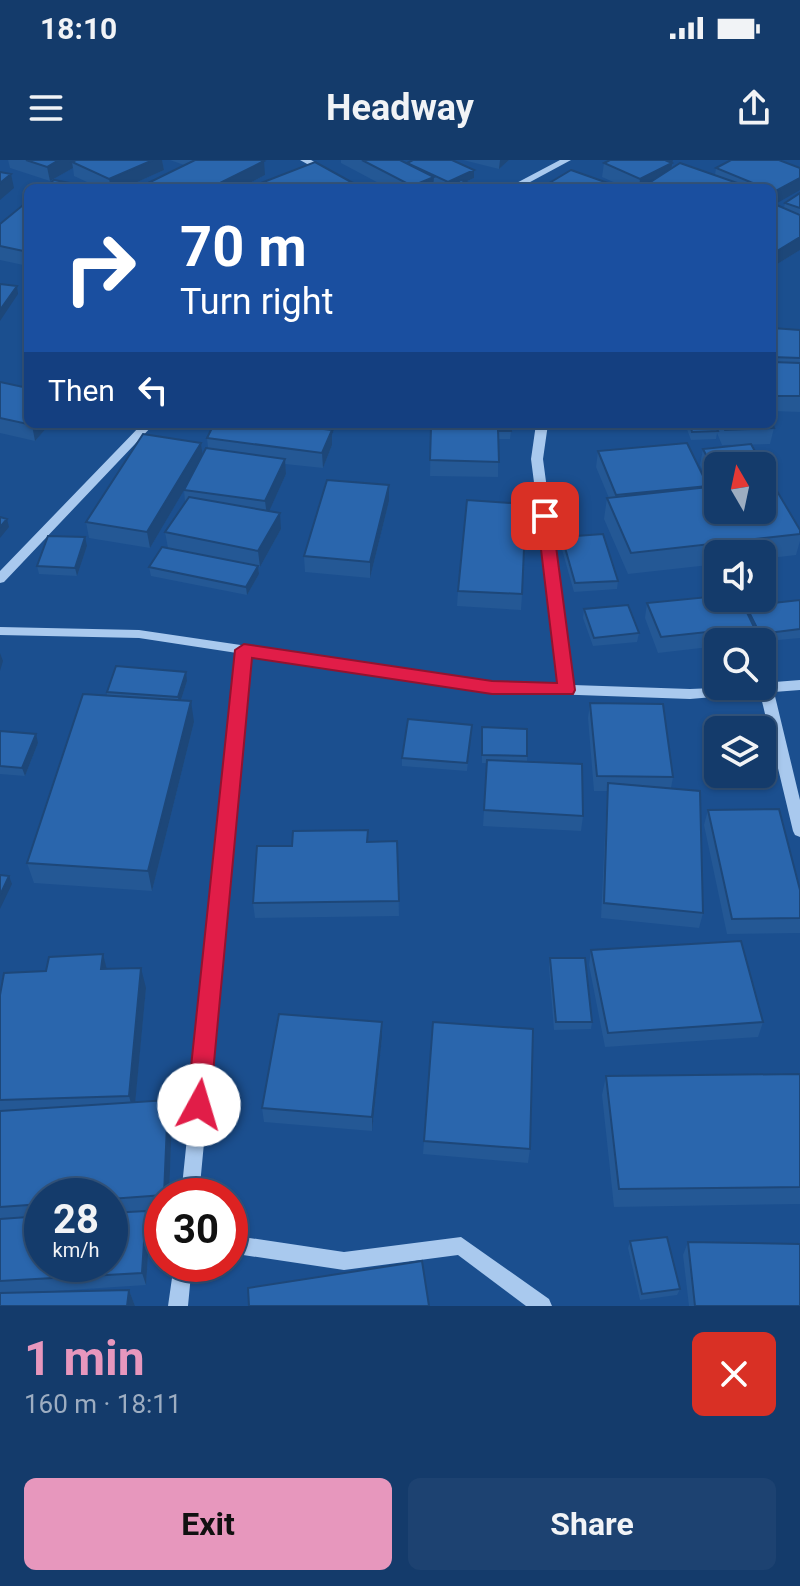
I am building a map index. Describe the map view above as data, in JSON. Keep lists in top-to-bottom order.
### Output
{
  "north": "top",
  "page": {
    "status": "18:10",
    "header": "Headway",
    "turn": ["70 m", "Turn right"],
    "then": "Then",
    "speed": "28 km/h",
    "limit": "30",
    "heading": ["1 min", "160 m · 18:11"],
    "buttons": ["Exit", "Share"]
  }
}
